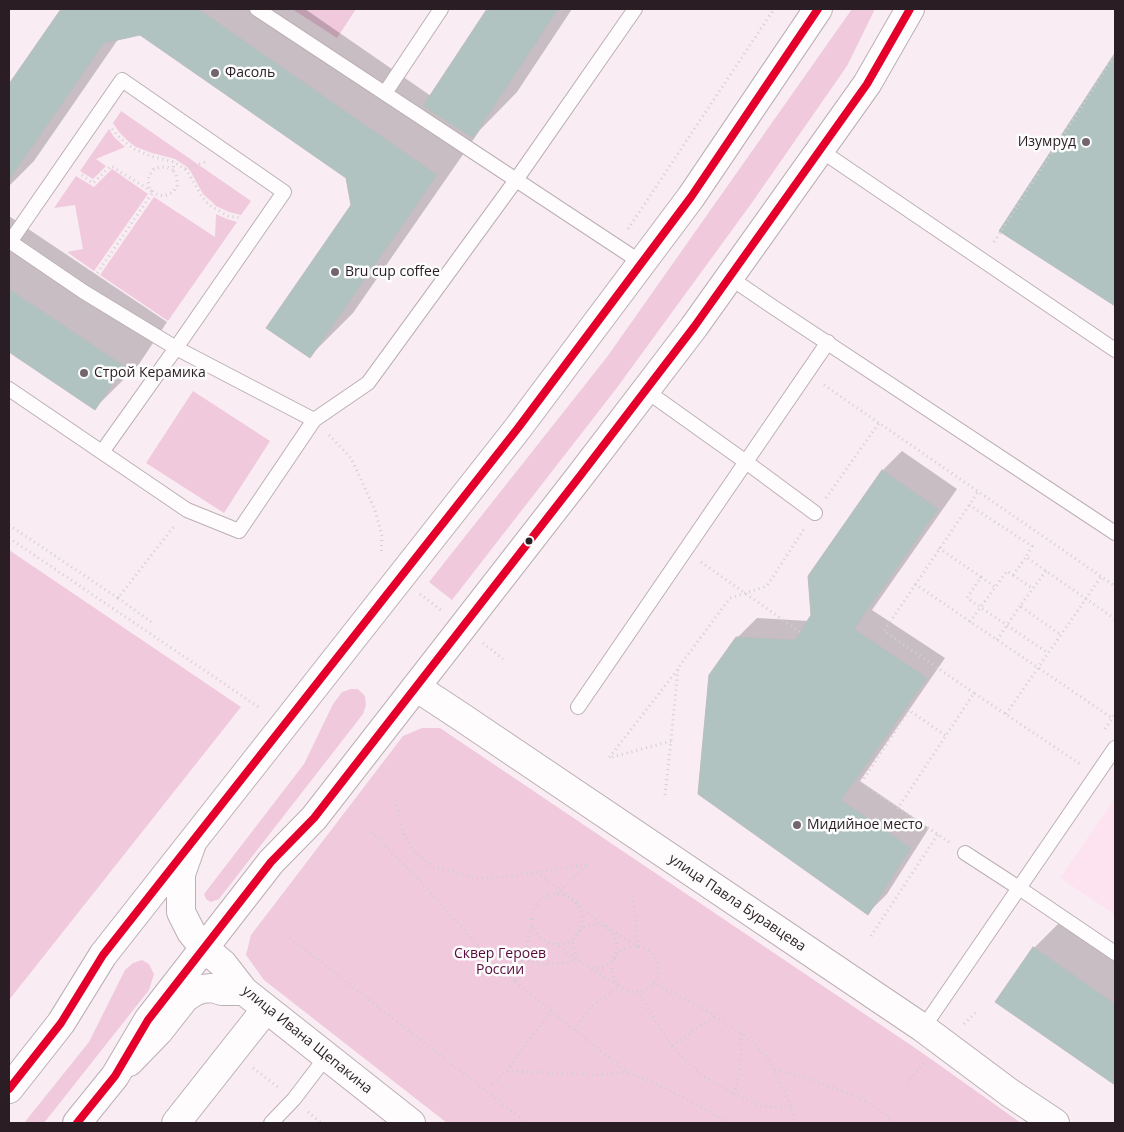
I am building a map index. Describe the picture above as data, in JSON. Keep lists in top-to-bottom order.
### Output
{
  "streets": {
    "main road": ["улица Павла Буравцева", "улица Ивана Щепакина"]
  },
  "parks": ["Сквер Героев России"],
  "places": [
    "Фасоль",
    "Изумруд",
    "Bru cup coffee",
    "Строй Керамика",
    "Мидийное место"
  ]
}
